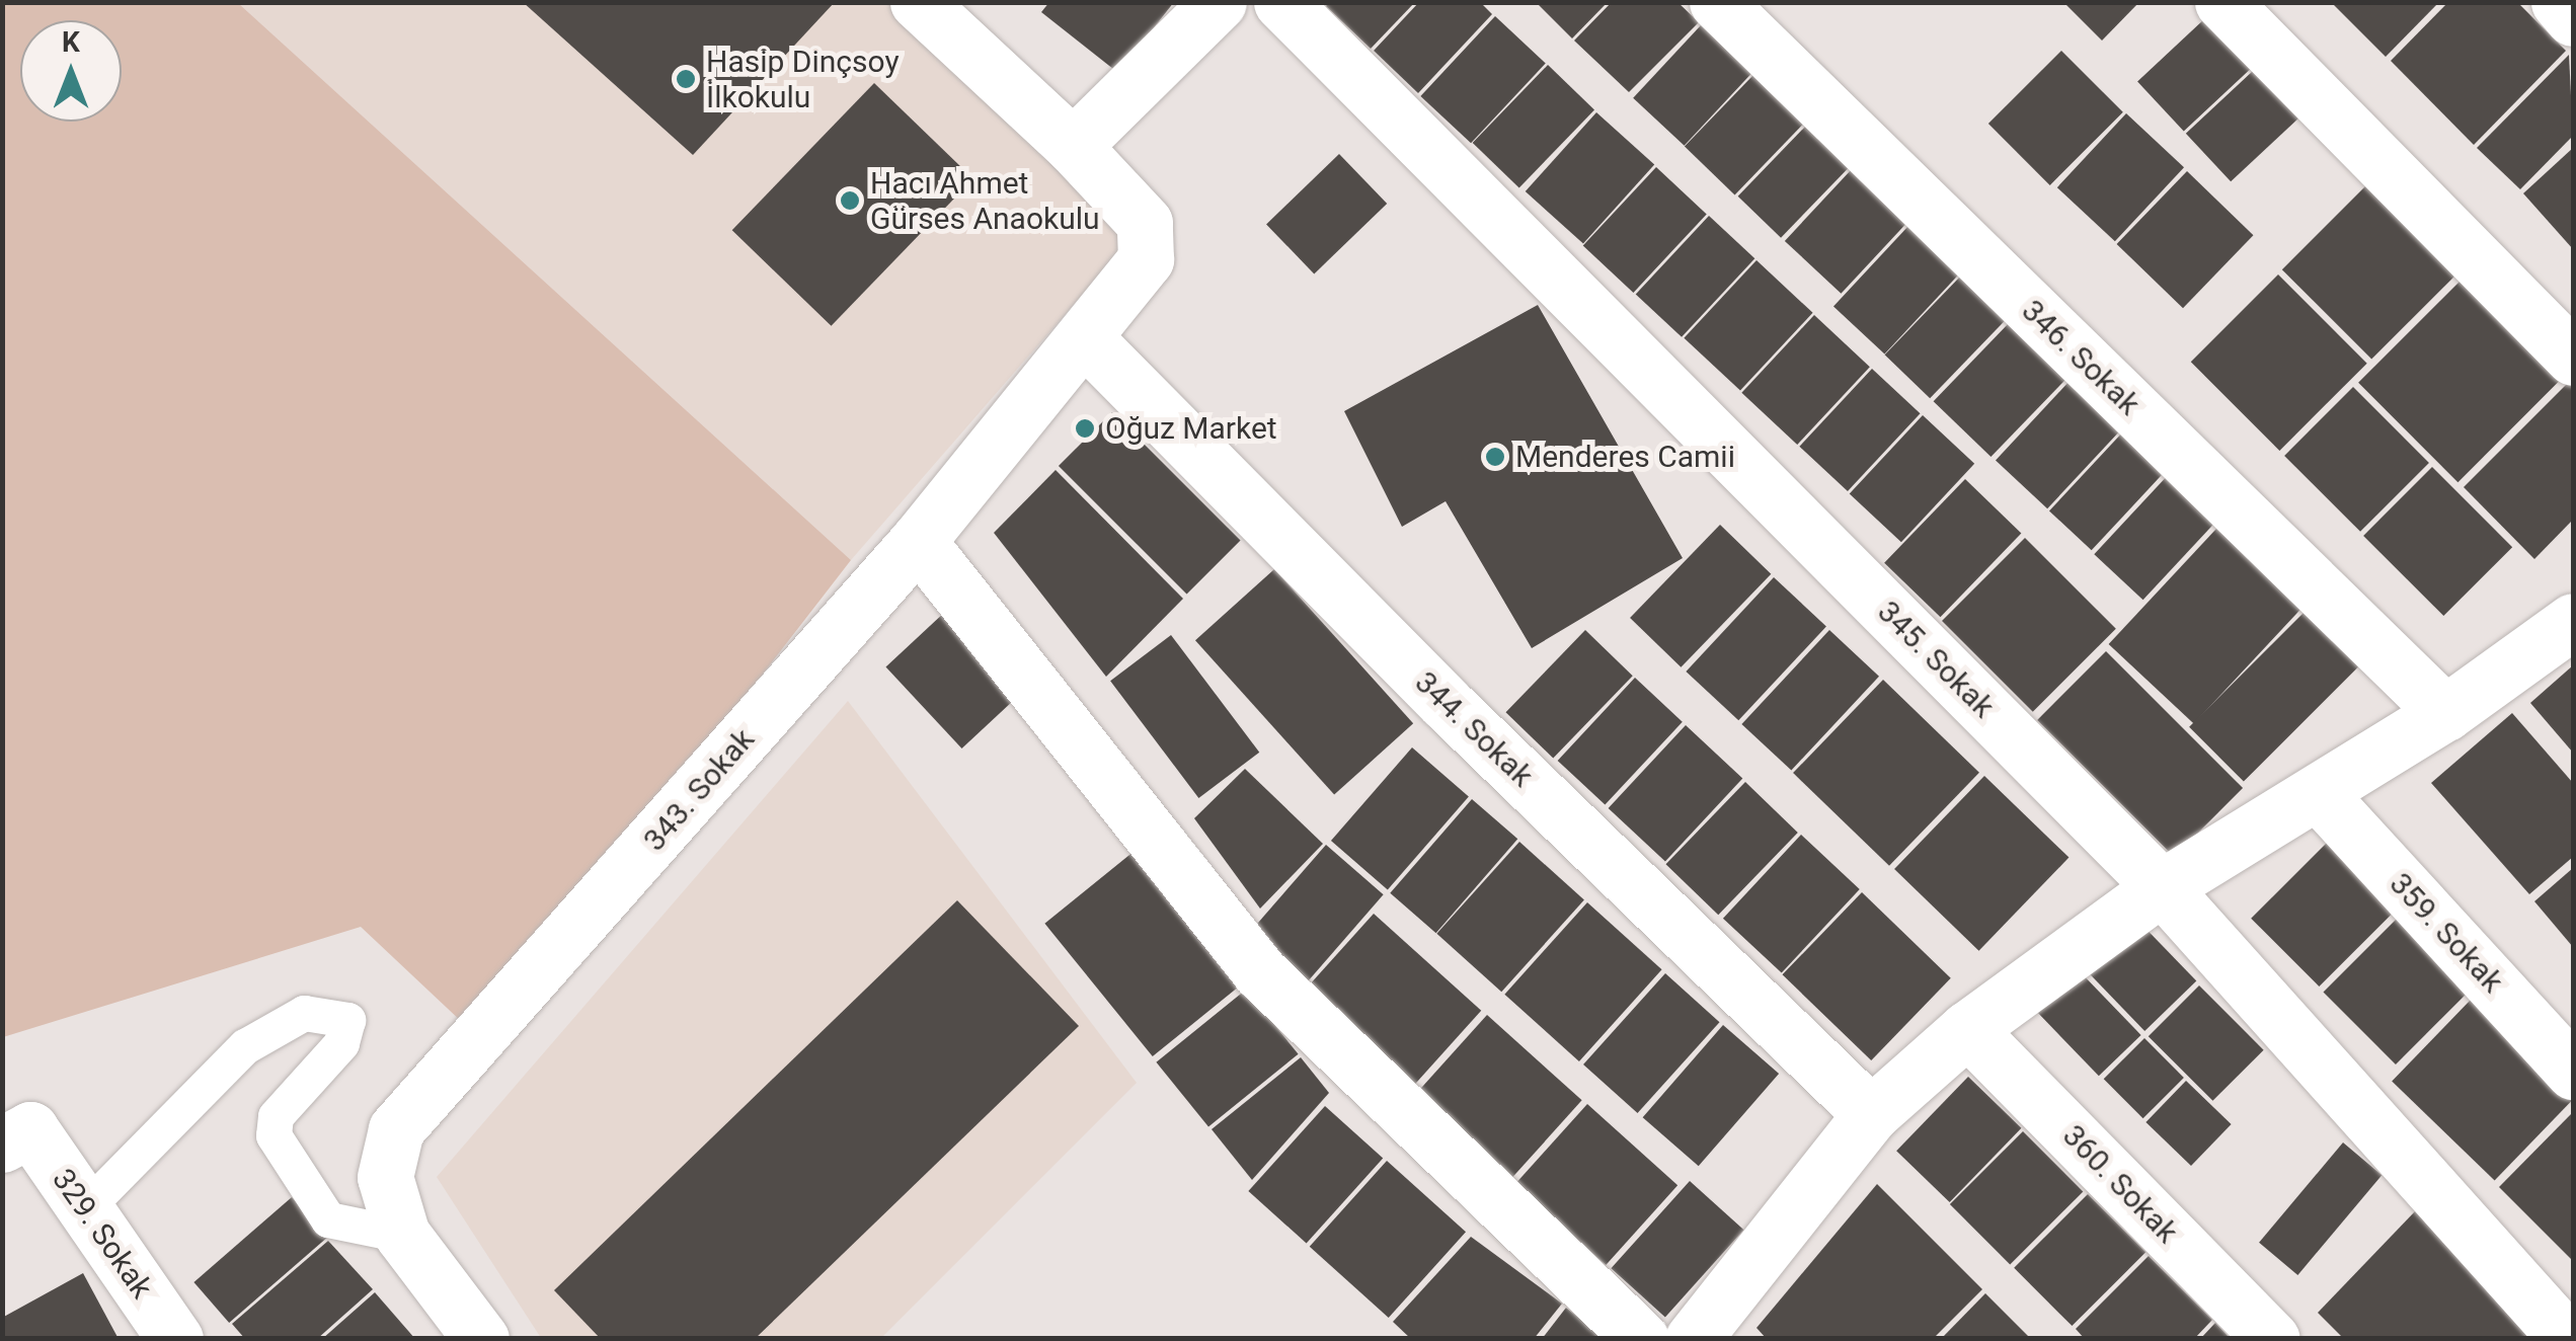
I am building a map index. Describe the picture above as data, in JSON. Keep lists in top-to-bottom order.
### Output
{
  "streets": {
    "street": [
      "346. Sokak",
      "345. Sokak",
      "344. Sokak",
      "343. Sokak",
      "359. Sokak",
      "360. Sokak",
      "329. Sokak"
    ]
  },
  "crossings": [
    ["344. Sokak", "343. Sokak"]
  ],
  "places": [
    "Hasip Dinçsoy İlkokulu",
    "Hacı Ahmet Gürses Anaokulu",
    "Oğuz Market",
    "Menderes Camii"
  ],
  "north": "top"
}
